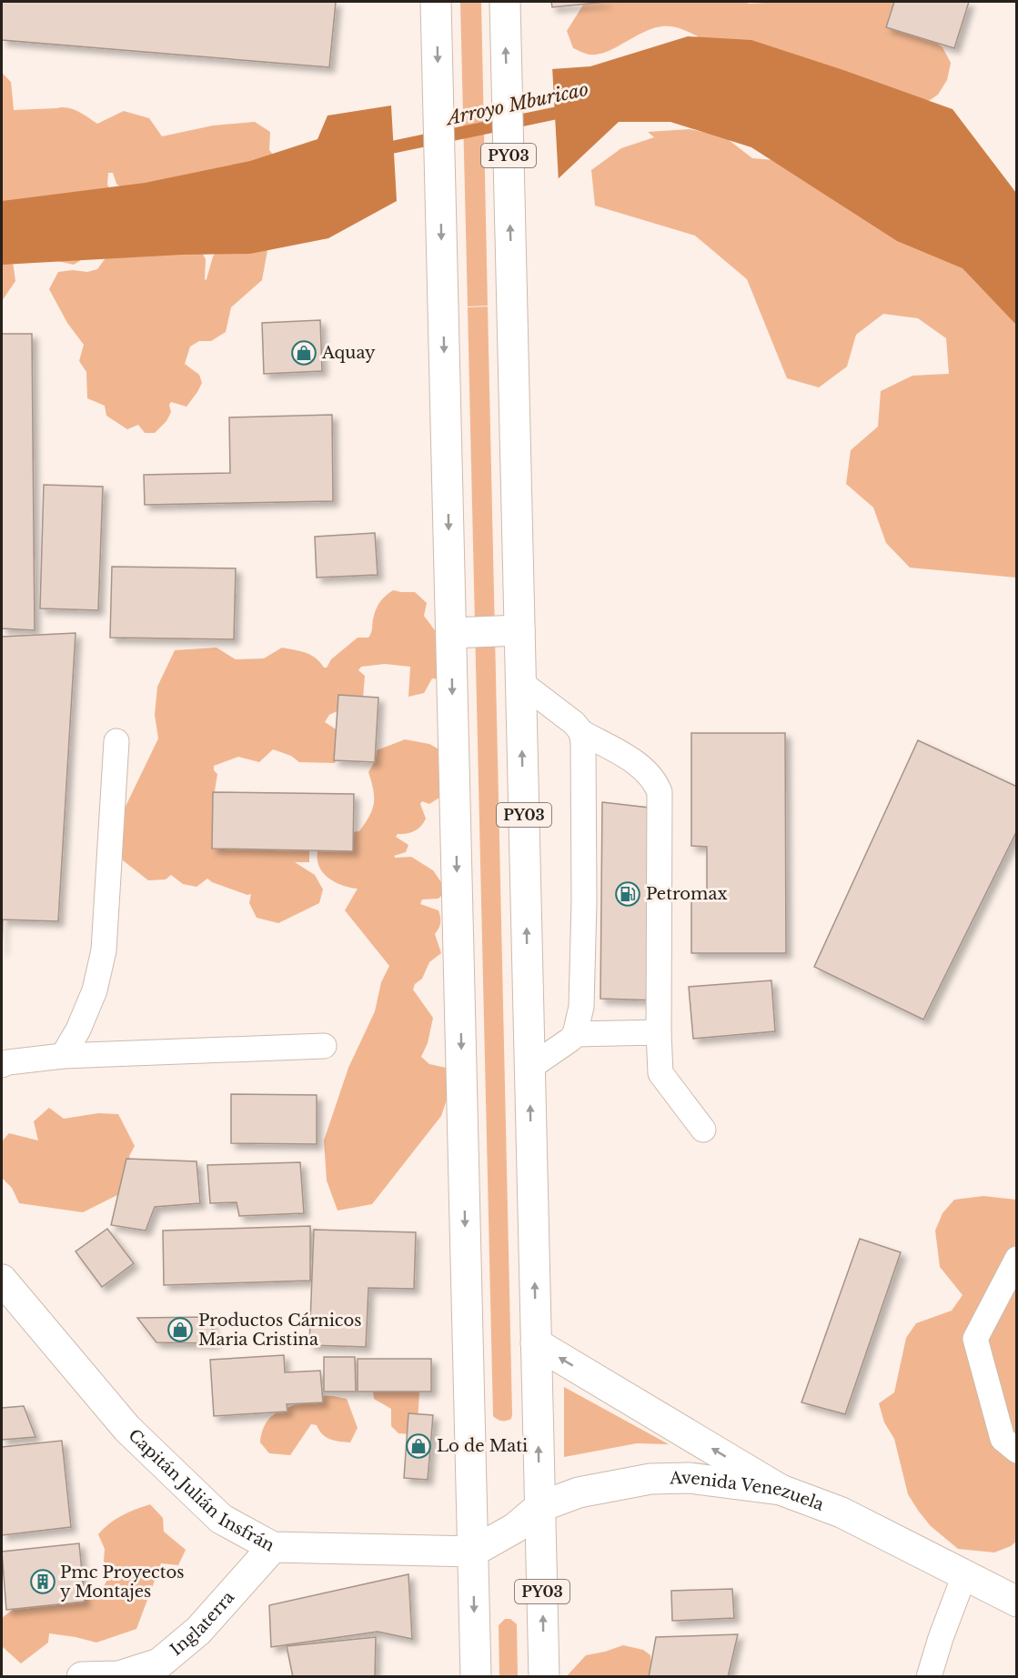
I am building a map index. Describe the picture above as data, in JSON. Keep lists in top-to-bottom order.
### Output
{
  "streets": {
    "main road": [
      "PY03",
      "Capitán Julián Insfrán",
      "Avenida Venezuela",
      "Inglaterra"
    ]
  },
  "crossings": [
    ["PY03", "Avenida Venezuela"],
    ["Capitán Julián Insfrán", "Avenida Venezuela"],
    ["Capitán Julián Insfrán", "Inglaterra"]
  ],
  "water": ["Arroyo Mburicao"],
  "places": {
    "shop": ["Aquay", "Productos Cárnicos Maria Cristina", "Lo de Mati"],
    "fuel station": ["Petromax"],
    "building": ["Pmc Proyectos y Montajes"]
  }
}
